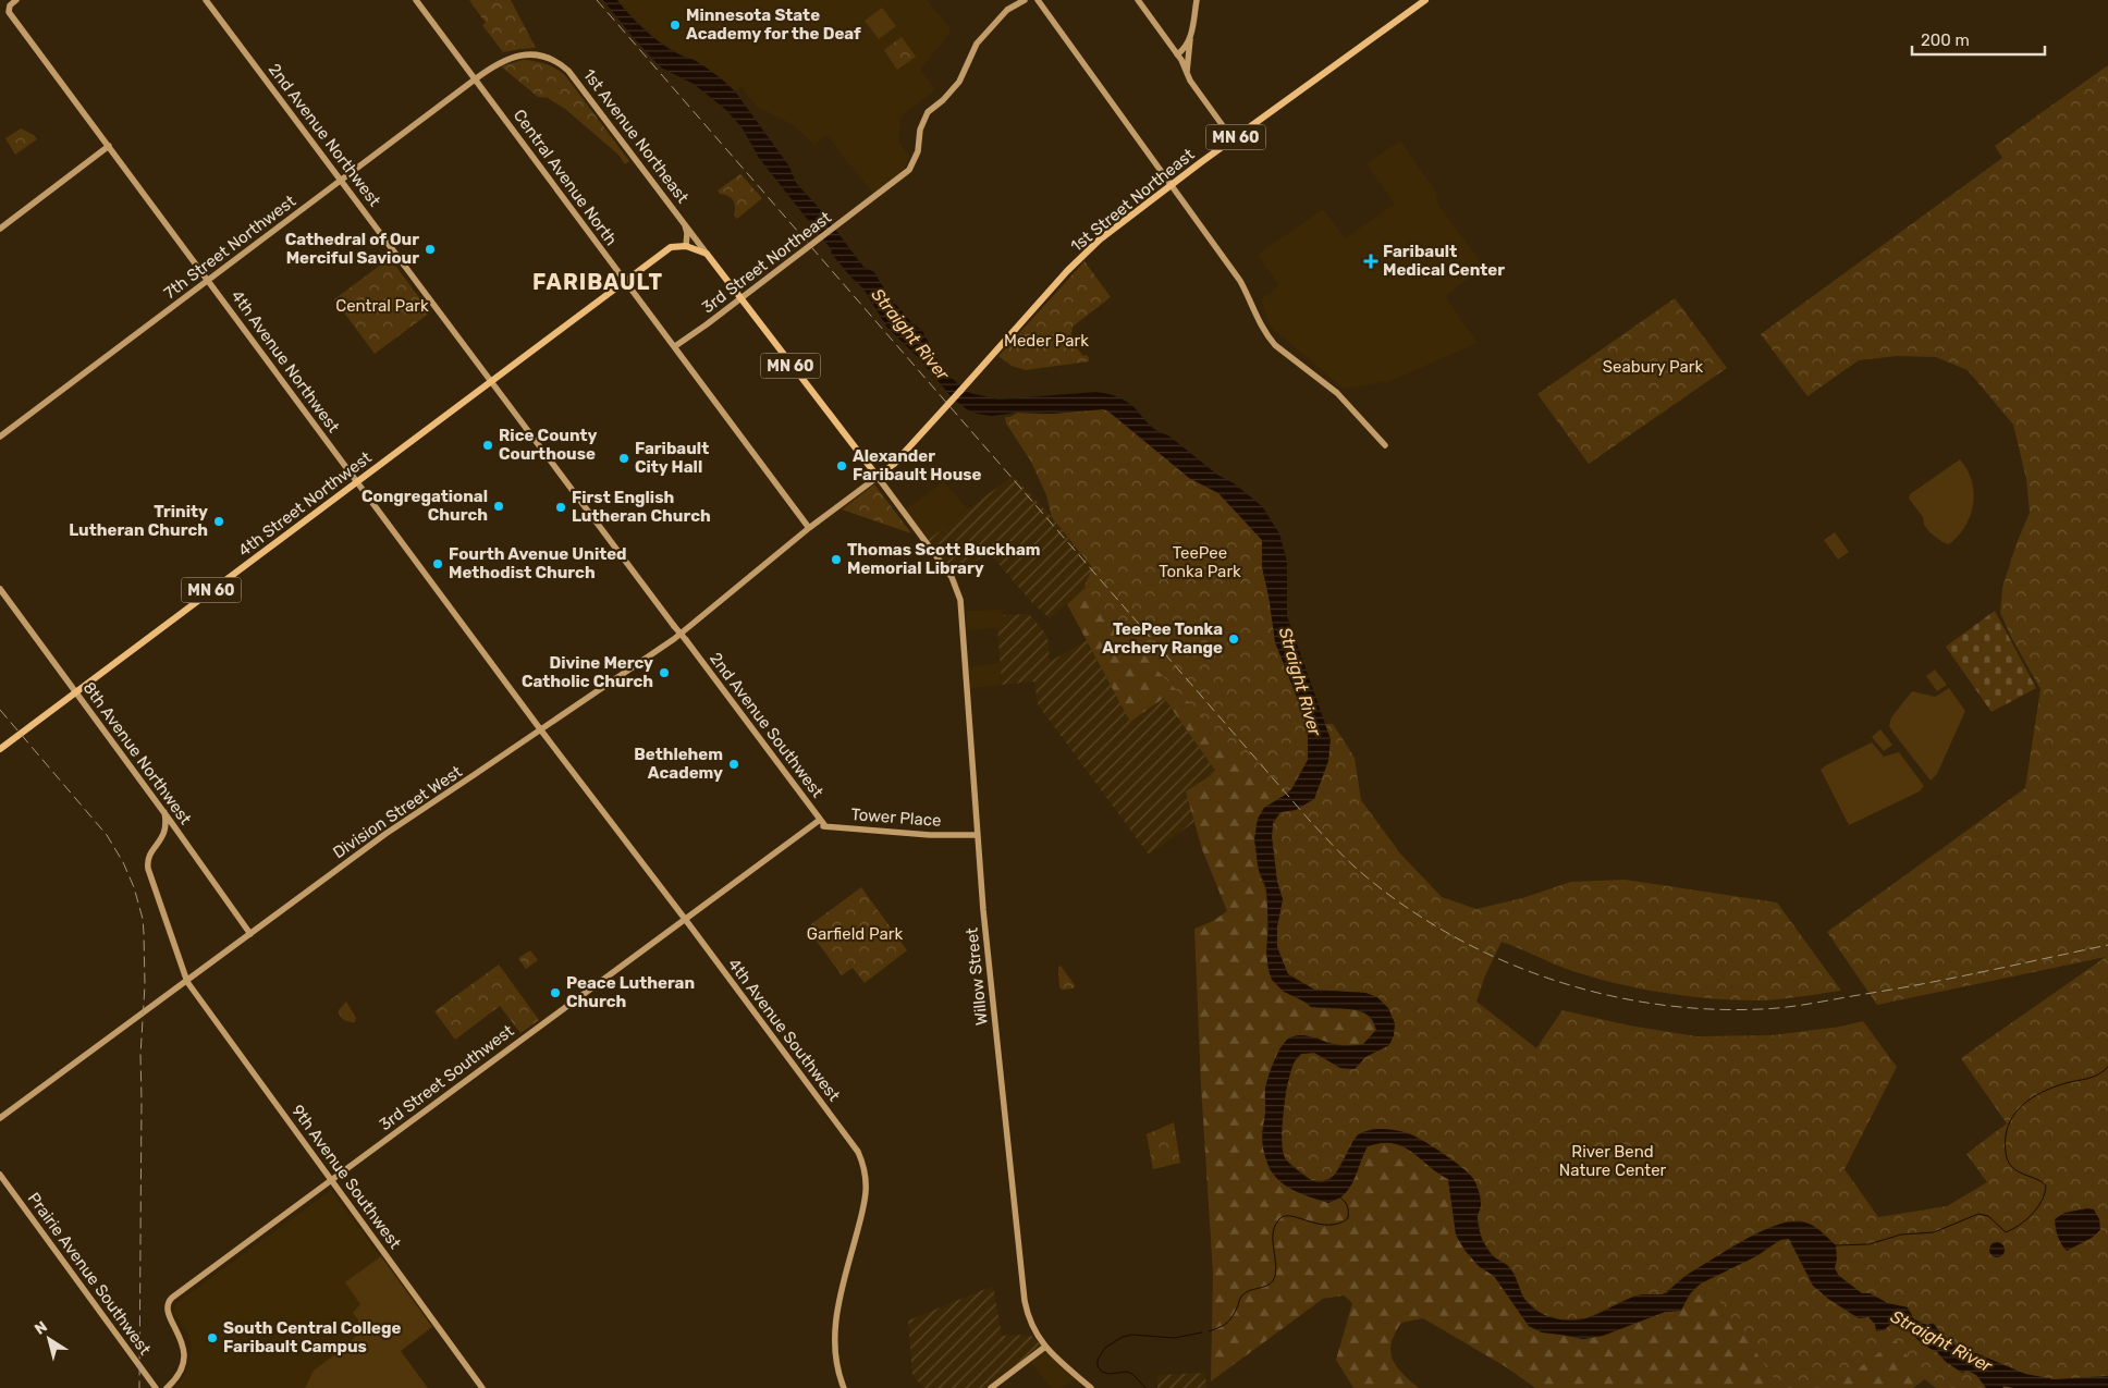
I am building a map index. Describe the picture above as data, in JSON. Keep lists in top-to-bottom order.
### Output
{
  "streets": {
    "main road": [
      "1st Avenue Northeast",
      "MN 60",
      "1st Street Northeast",
      "4th Street Northwest"
    ],
    "street": [
      "2nd Avenue Northwest",
      "Central Avenue North",
      "7th Street Northwest",
      "3rd Street Northeast",
      "4th Avenue Northwest",
      "2nd Avenue Southwest",
      "8th Avenue Northwest",
      "Division Street West",
      "Tower Place",
      "Willow Street",
      "4th Avenue Southwest",
      "3rd Street Southwest",
      "9th Avenue Southwest",
      "Prairie Avenue Southwest"
    ]
  },
  "crossings": [
    ["2nd Avenue Northwest", "7th Street Northwest"],
    ["2nd Avenue Northwest", "4th Street Northwest"],
    ["2nd Avenue Northwest", "2nd Avenue Southwest"],
    ["1st Avenue Northeast", "MN 60"],
    ["1st Avenue Northeast", "Central Avenue North"],
    ["1st Avenue Northeast", "1st Street Northeast"],
    ["1st Avenue Northeast", "7th Street Northwest"],
    ["1st Avenue Northeast", "3rd Street Northeast"],
    ["1st Avenue Northeast", "Division Street West"],
    ["1st Avenue Northeast", "Willow Street"],
    ["MN 60", "Central Avenue North"],
    ["MN 60", "4th Street Northwest"],
    ["Central Avenue North", "7th Street Northwest"],
    ["Central Avenue North", "3rd Street Northeast"],
    ["Central Avenue North", "4th Street Northwest"],
    ["Central Avenue North", "Division Street West"],
    ["1st Street Northeast", "Division Street West"],
    ["7th Street Northwest", "4th Avenue Northwest"],
    ["4th Avenue Northwest", "4th Street Northwest"],
    ["4th Avenue Northwest", "Division Street West"],
    ["4th Avenue Northwest", "4th Avenue Southwest"],
    ["4th Street Northwest", "8th Avenue Northwest"],
    ["2nd Avenue Southwest", "Tower Place"],
    ["2nd Avenue Southwest", "3rd Street Southwest"],
    ["8th Avenue Northwest", "Division Street West"],
    ["Division Street West", "4th Avenue Southwest"],
    ["Division Street West", "9th Avenue Southwest"],
    ["Tower Place", "Willow Street"],
    ["Tower Place", "3rd Street Southwest"],
    ["4th Avenue Southwest", "3rd Street Southwest"],
    ["3rd Street Southwest", "9th Avenue Southwest"]
  ],
  "districts": ["FARIBAULT"],
  "water": ["Straight River"],
  "parks": [
    "Central Park",
    "Meder Park",
    "Seabury Park",
    "TeePee Tonka Park",
    "Garfield Park",
    "River Bend Nature Center"
  ],
  "places": {
    "other": [
      "Minnesota State Academy for the Deaf",
      "Cathedral of Our Merciful Saviour",
      "Rice County Courthouse",
      "Faribault City Hall",
      "Alexander Faribault House",
      "Congregational Church",
      "First English Lutheran Church",
      "Trinity Lutheran Church",
      "Thomas Scott Buckham Memorial Library",
      "Fourth Avenue United Methodist Church",
      "TeePee Tonka Archery Range",
      "Divine Mercy Catholic Church",
      "Bethlehem Academy",
      "Peace Lutheran Church",
      "South Central College Faribault Campus"
    ],
    "health": ["Faribault Medical Center"]
  },
  "scale_bar": "200 m",
  "north": "top left"
}
